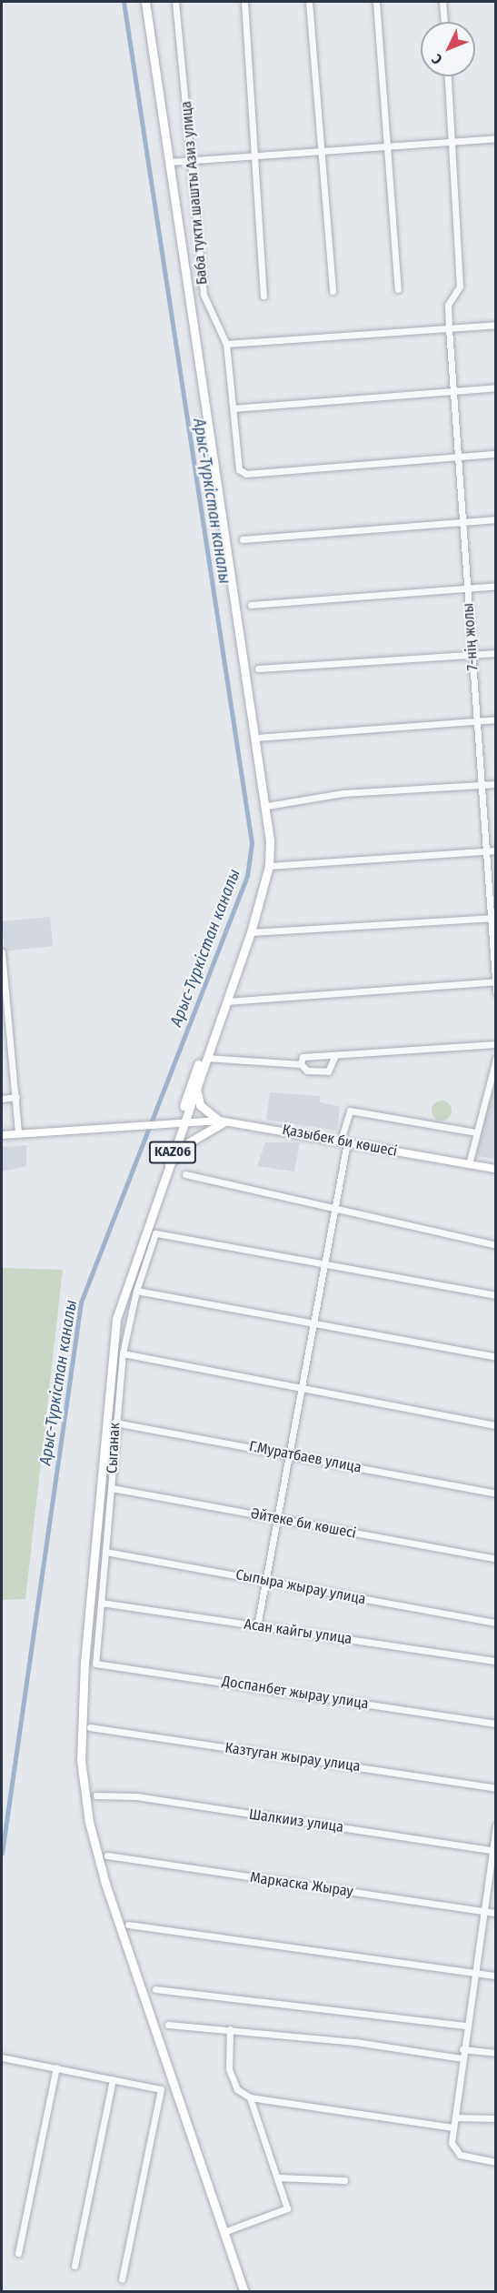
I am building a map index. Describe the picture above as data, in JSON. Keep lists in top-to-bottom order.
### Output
{
  "streets": {
    "highway": ["KАZ06"],
    "main road": ["Қазыбек би көшесі"],
    "street": [
      "Баба тукти шашты Азиз улица",
      "7-нің жолы",
      "Сыганак",
      "Г.Муратбаев улица",
      "Әйтеке би көшесі",
      "Сыпыра жырау улица",
      "Асан кайгы улица",
      "Доспанбет жырау улица",
      "Казтуган жырау улица",
      "Шалкииз улица",
      "Маркаска Жырау"
    ]
  },
  "crossings": [
    ["Баба тукти шашты Азиз улица", "7-нің жолы"],
    ["Қазыбек би көшесі", "KАZ06"],
    ["Сыганак", "Г.Муратбаев улица"],
    ["Сыганак", "Әйтеке би көшесі"],
    ["Сыганак", "Сыпыра жырау улица"],
    ["Сыганак", "Асан кайгы улица"],
    ["Сыганак", "Доспанбет жырау улица"]
  ],
  "water": ["Арыс-Түркістан каналы"],
  "north": "bottom left"
}
